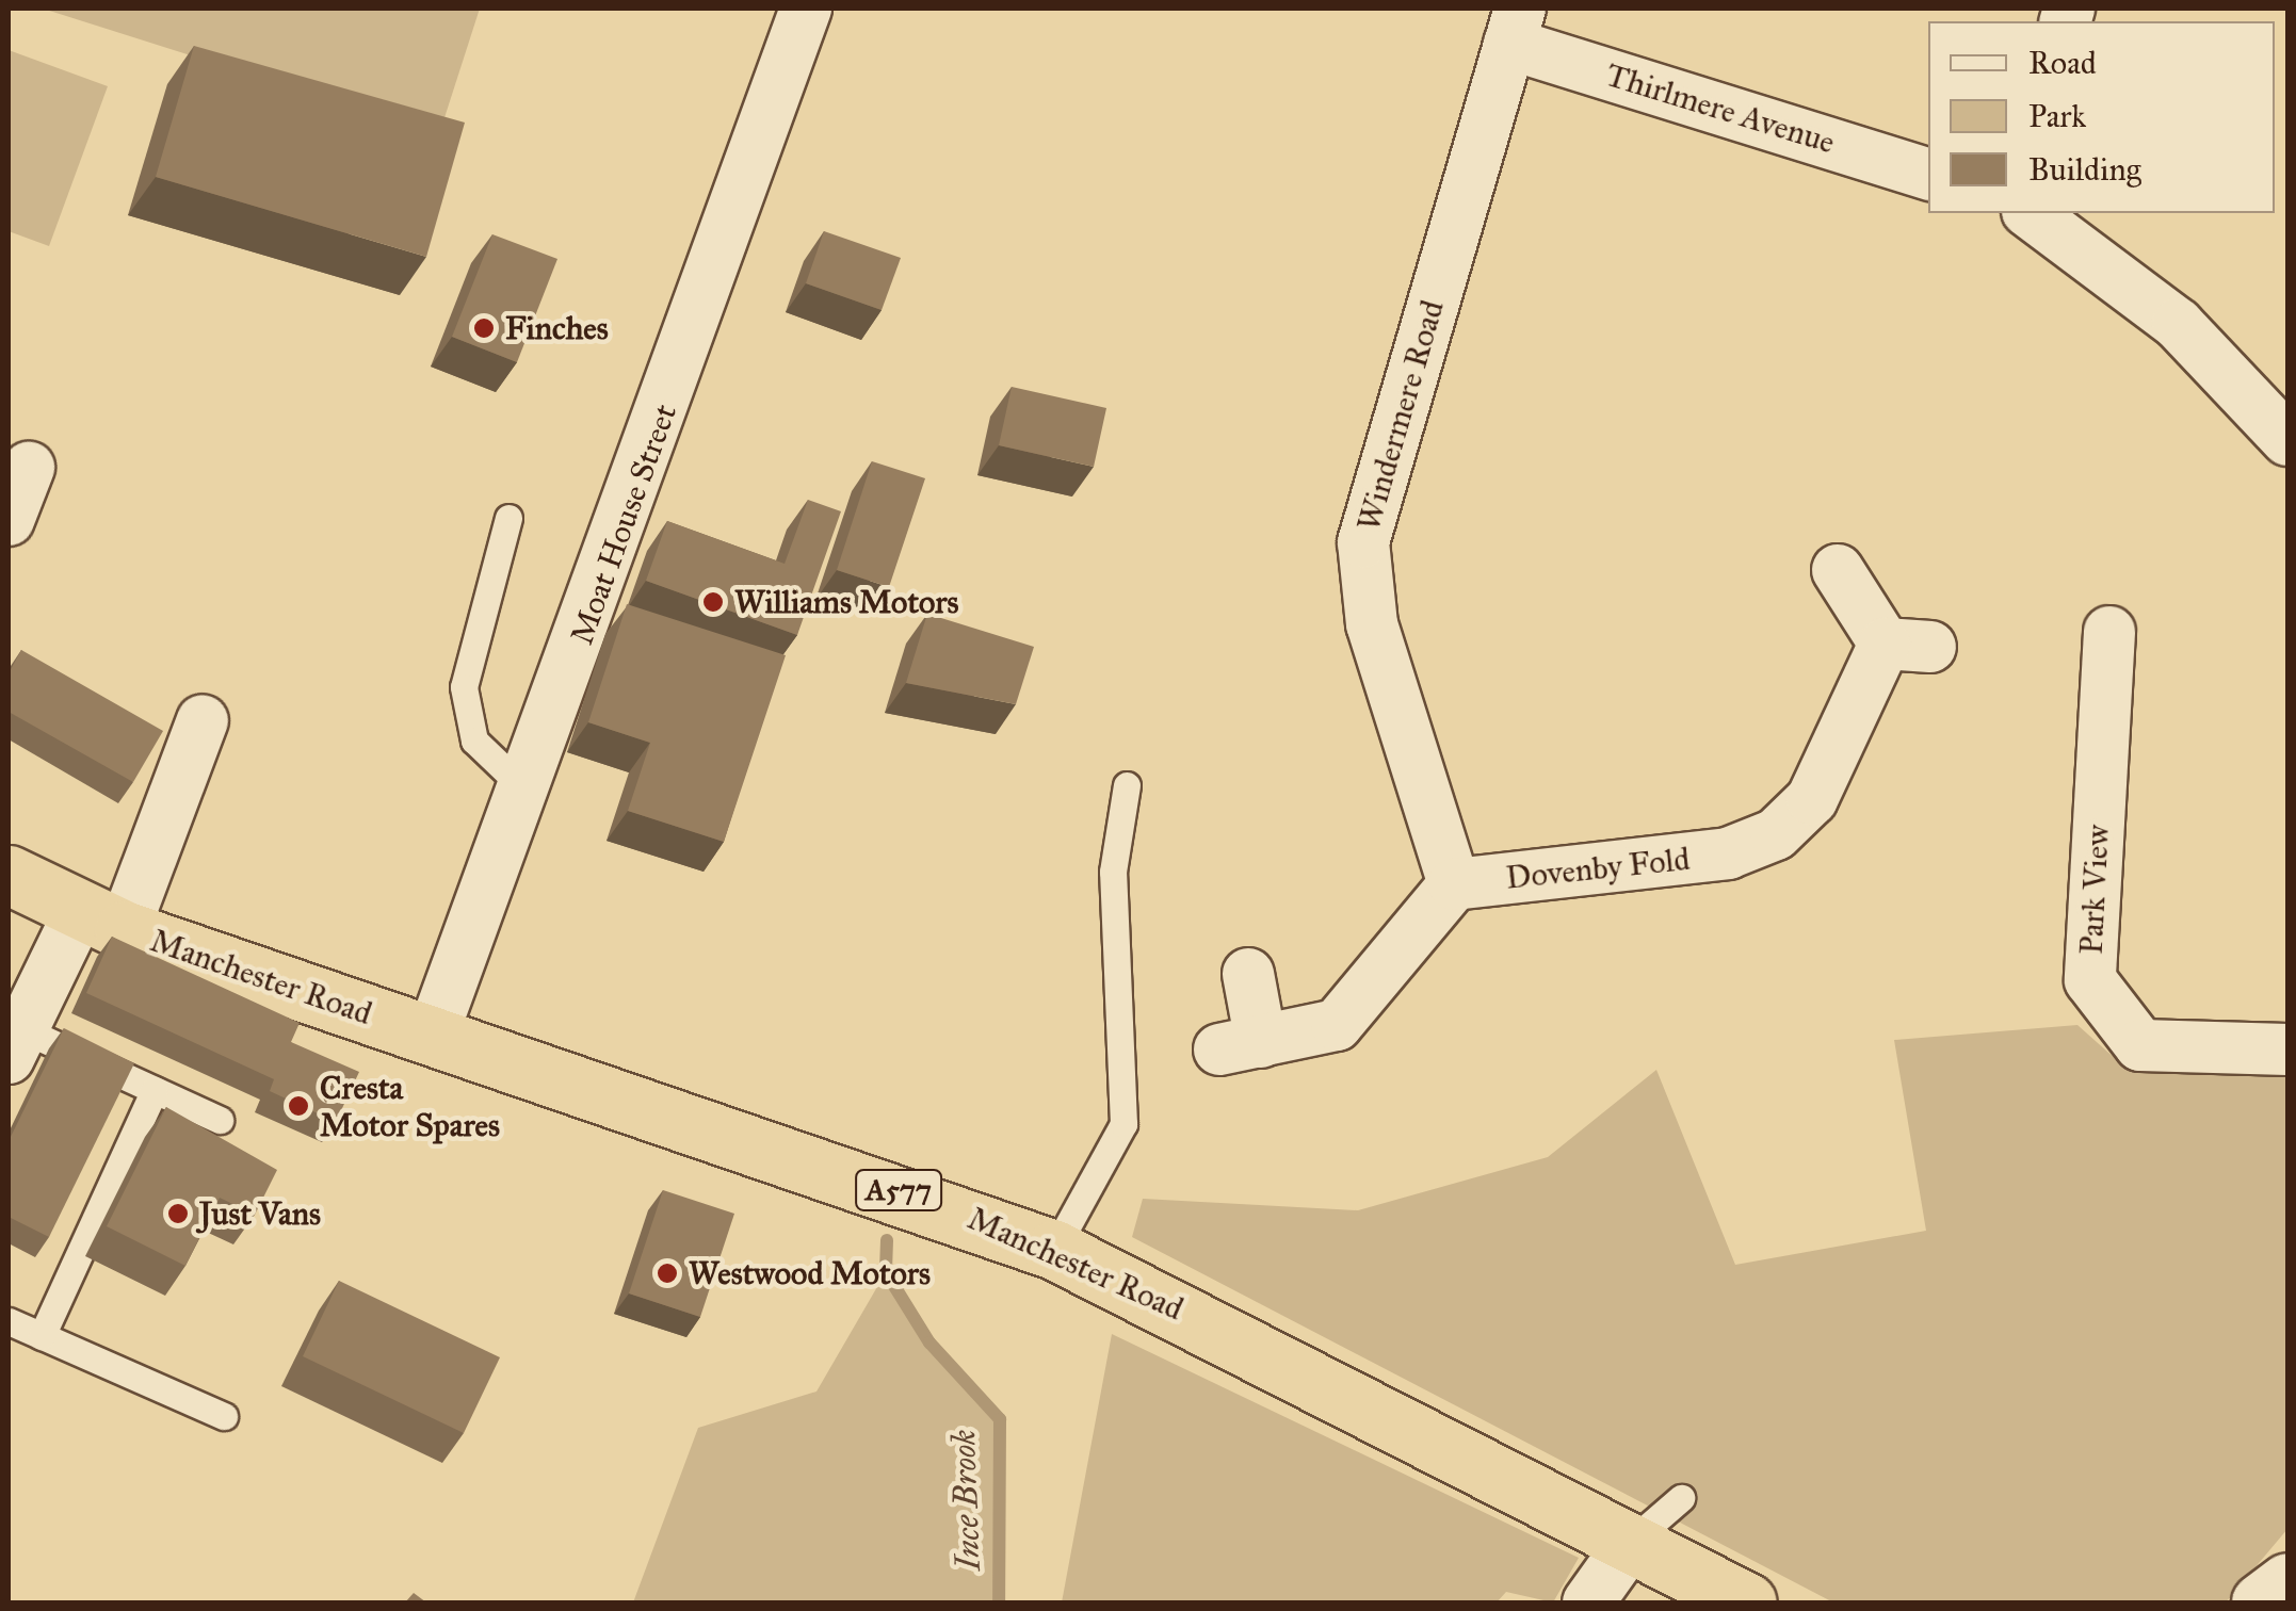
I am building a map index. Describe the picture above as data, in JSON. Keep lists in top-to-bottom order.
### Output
{
  "streets": {
    "highway": ["Manchester Road", "A577"],
    "street": [
      "Thirlmere Avenue",
      "Windermere Road",
      "Moat House Street",
      "Dovenby Fold",
      "Park View"
    ]
  },
  "crossings": [
    ["Thirlmere Avenue", "Windermere Road"],
    ["Windermere Road", "Dovenby Fold"],
    ["Moat House Street", "Manchester Road"]
  ],
  "water": ["Ince Brook"],
  "places": [
    "Finches",
    "Williams Motors",
    "Cresta Motor Spares",
    "Just Vans",
    "Westwood Motors"
  ],
  "legend": ["Road", "Park", "Building"]
}
